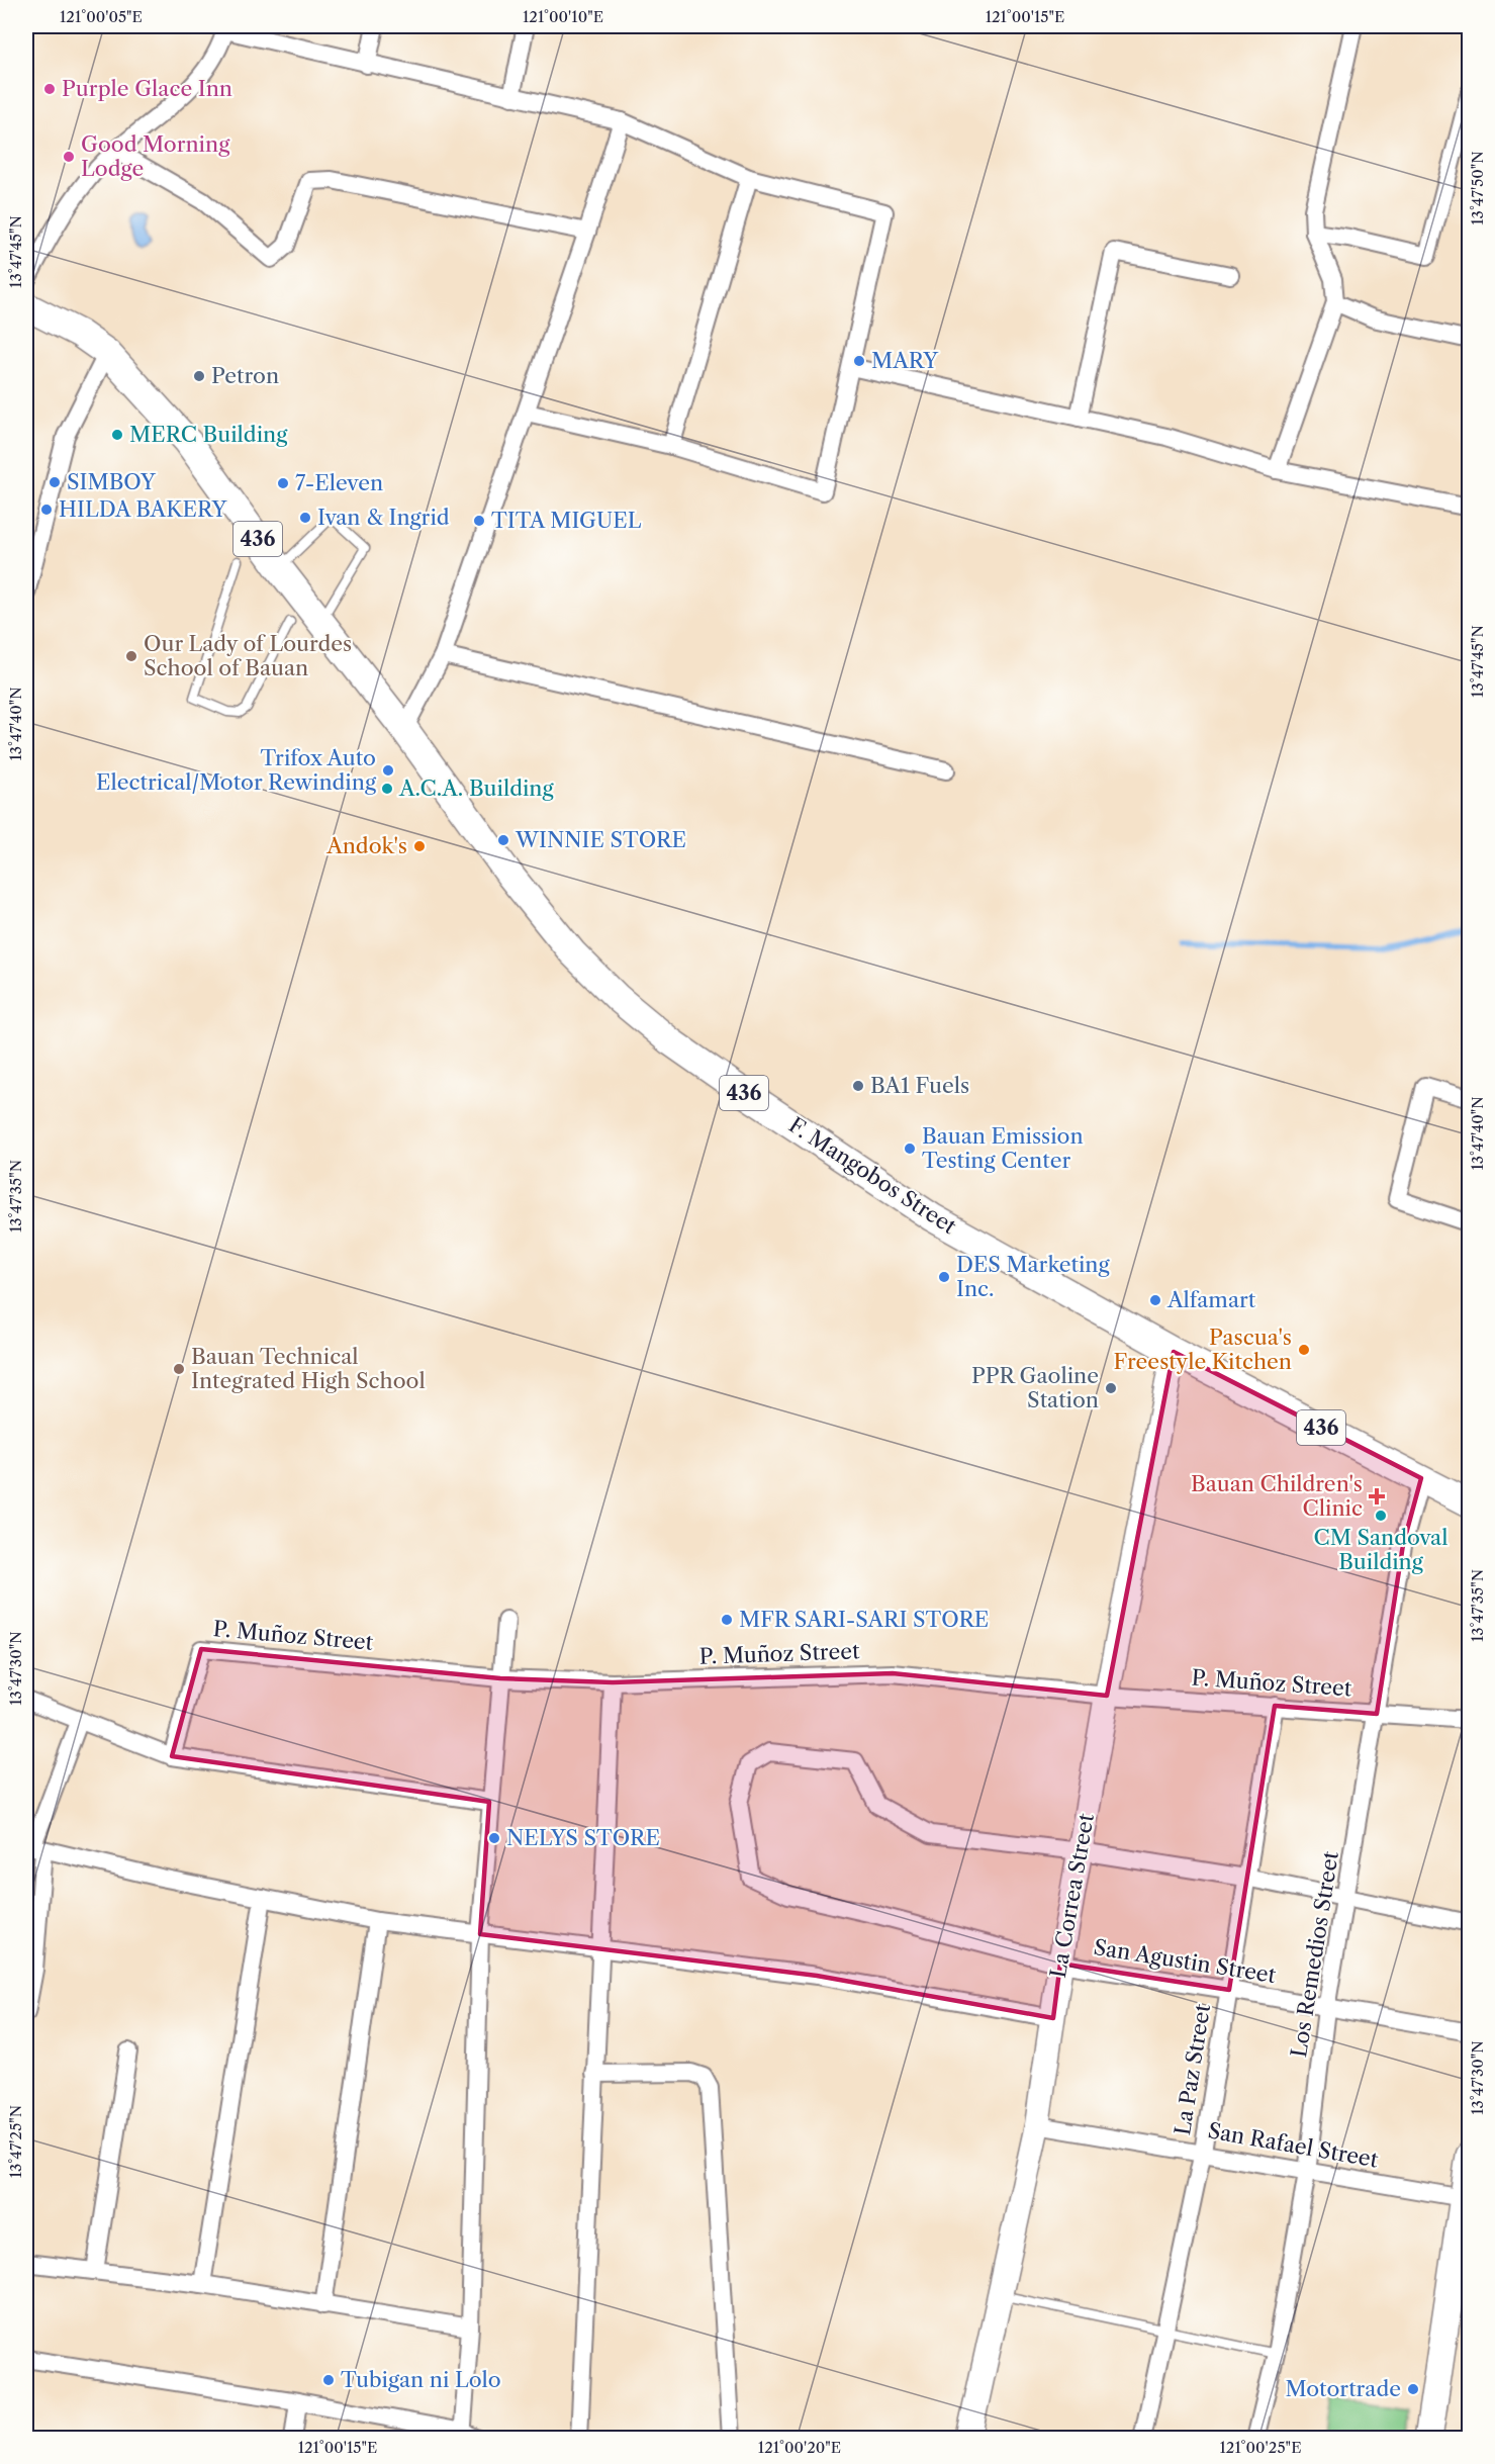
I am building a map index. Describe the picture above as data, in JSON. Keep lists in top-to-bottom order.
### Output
{
  "streets": {
    "main road": ["436", "F. Mangobos Street"],
    "street": [
      "P. Muñoz Street",
      "La Correa Street",
      "Los Remedios Street",
      "San Agustin Street",
      "La Paz Street",
      "San Rafael Street"
    ]
  },
  "crossings": [
    ["F. Mangobos Street", "La Correa Street"],
    ["F. Mangobos Street", "Los Remedios Street"],
    ["P. Muñoz Street", "La Correa Street"],
    ["P. Muñoz Street", "Los Remedios Street"],
    ["P. Muñoz Street", "La Paz Street"],
    ["La Correa Street", "San Agustin Street"],
    ["La Correa Street", "San Rafael Street"],
    ["Los Remedios Street", "San Agustin Street"],
    ["Los Remedios Street", "San Rafael Street"],
    ["San Agustin Street", "La Paz Street"],
    ["La Paz Street", "San Rafael Street"]
  ],
  "places": {
    "other": [
      "Purple Glace Inn",
      "Good Morning Lodge",
      "MARY",
      "Petron",
      "MERC Building",
      "SIMBOY",
      "7-Eleven",
      "HILDA BAKERY",
      "Ivan & Ingrid",
      "TITA MIGUEL",
      "Our Lady of Lourdes School of Bauan",
      "Trifox Auto Electrical/Motor Rewinding",
      "A.C.A. Building",
      "WINNIE STORE",
      "Andok's",
      "BA1 Fuels",
      "Bauan Emission Testing Center",
      "DES Marketing Inc.",
      "Alfamart",
      "Pascua's Freestyle Kitchen",
      "Bauan Technical Integrated High School",
      "PPR Gaoline Station",
      "CM Sandoval Building",
      "MFR SARI-SARI STORE",
      "NELYS STORE",
      "Tubigan ni Lolo",
      "Motortrade"
    ],
    "health": ["Bauan Children's Clinic"]
  },
  "coordinates": [
    "121°00'05\"E",
    "121°00'10\"E",
    "121°00'15\"E",
    "13°47'50\"N",
    "13°47'45\"N",
    "13°47'40\"N",
    "13°47'35\"N",
    "13°47'30\"N",
    "13°47'25\"N",
    "121°00'20\"E",
    "121°00'25\"E"
  ]
}
